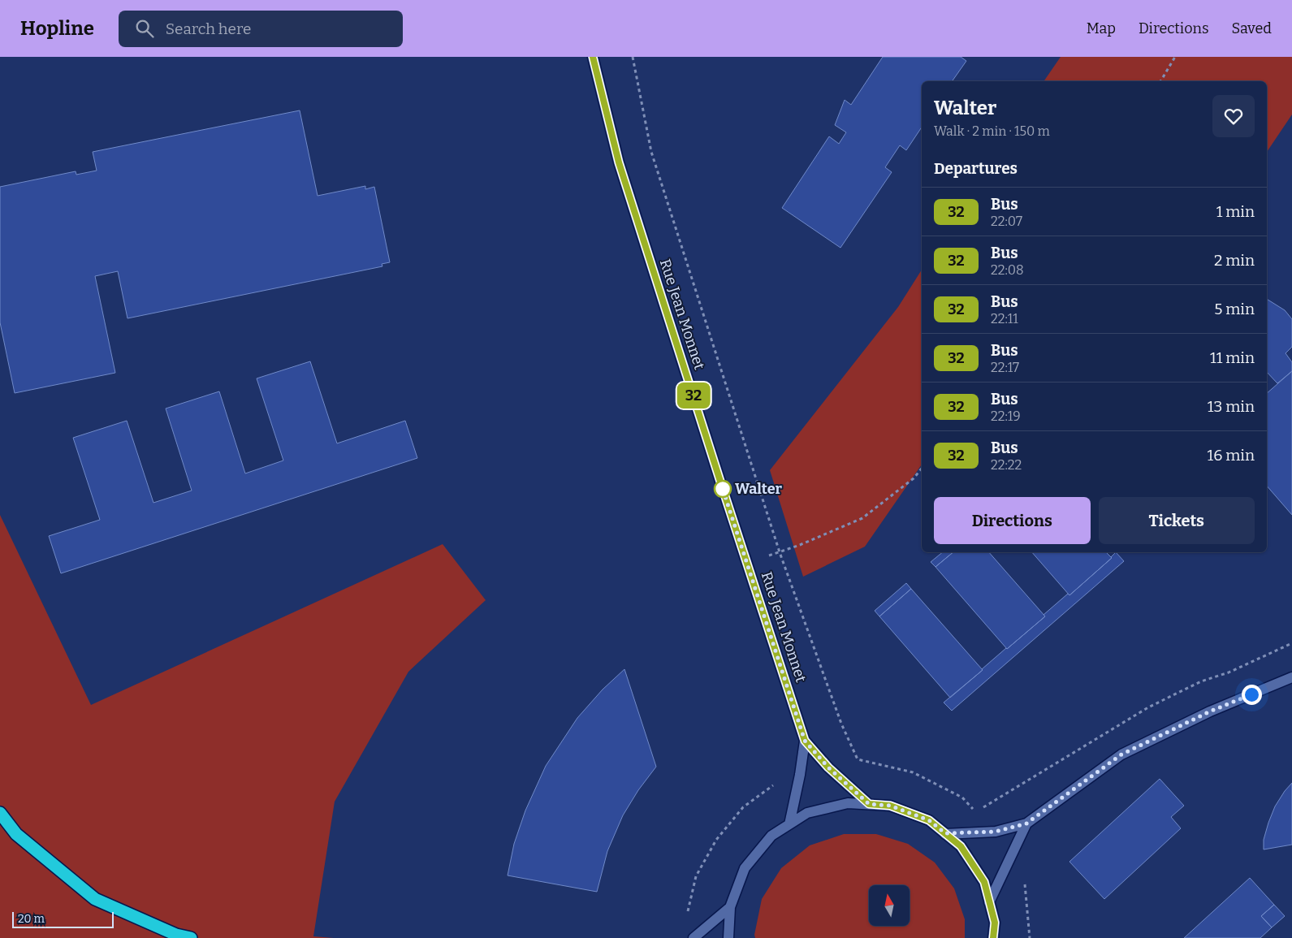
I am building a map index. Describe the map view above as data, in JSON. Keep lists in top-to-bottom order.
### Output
{
  "streets": {
    "street": ["Rue Jean Monnet"]
  },
  "places": ["Walter"],
  "lines": ["bus line 32"],
  "scale_bar": "20 m",
  "north": "top",
  "page": {
    "header": "Hopline",
    "search": "Search here",
    "nav": ["Map", "Directions", "Saved"],
    "on_map": "32",
    "heading": [
      ["Walter", "Walk · 2 min · 150 m"],
      "Departures"
    ],
    "list": [
      {
        "mark": "32",
        "name": "Bus",
        "note": "22:07",
        "value": "1 min"
      },
      {
        "mark": "32",
        "name": "Bus",
        "note": "22:08",
        "value": "2 min"
      },
      {
        "mark": "32",
        "name": "Bus",
        "note": "22:11",
        "value": "5 min"
      },
      {
        "mark": "32",
        "name": "Bus",
        "note": "22:17",
        "value": "11 min"
      },
      {
        "mark": "32",
        "name": "Bus",
        "note": "22:19",
        "value": "13 min"
      },
      {
        "mark": "32",
        "name": "Bus",
        "note": "22:22",
        "value": "16 min"
      }
    ],
    "buttons": ["Directions", "Tickets"],
    "scale": "20 m"
  }
}
